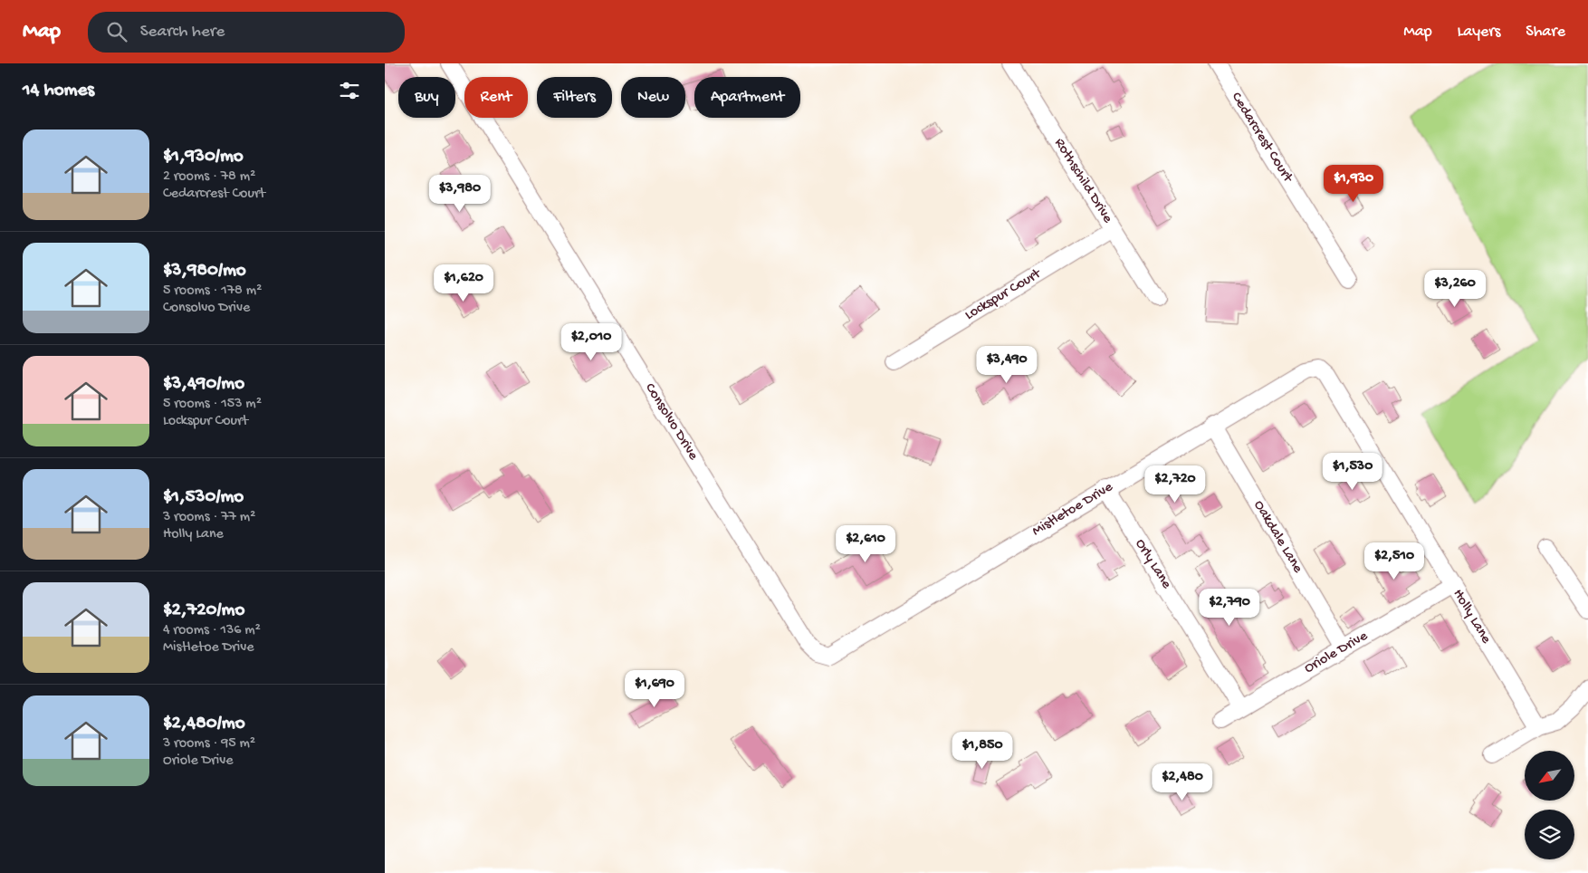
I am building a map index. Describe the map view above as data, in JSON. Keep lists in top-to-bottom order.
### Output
{
  "streets": {
    "street": [
      "Cedarcrest Court",
      "Rothschild Drive",
      "Lockspur Court",
      "Consolvo Drive",
      "Mistletoe Drive",
      "Oakdale Lane",
      "Orly Lane",
      "Holly Lane",
      "Oriole Drive"
    ]
  },
  "crossings": [
    ["Rothschild Drive", "Lockspur Court"],
    ["Consolvo Drive", "Mistletoe Drive"],
    ["Mistletoe Drive", "Oakdale Lane"],
    ["Mistletoe Drive", "Orly Lane"],
    ["Mistletoe Drive", "Holly Lane"],
    ["Oakdale Lane", "Oriole Drive"],
    ["Orly Lane", "Oriole Drive"],
    ["Holly Lane", "Oriole Drive"]
  ],
  "north": "bottom left",
  "page": {
    "header": "Map",
    "search": "Search here",
    "nav": ["Map", "Layers", "Share"],
    "heading": "14 homes",
    "chip": [
      "Buy",
      "Rent",
      "Filters",
      "New",
      "Apartment"
    ],
    "list": [
      {
        "name": "$1,930/mo",
        "note": "2 rooms · 78 m² · Cedarcrest Court"
      },
      {
        "name": "$3,980/mo",
        "note": "5 rooms · 178 m² · Consolvo Drive"
      },
      {
        "name": "$3,490/mo",
        "note": "5 rooms · 153 m² · Lockspur Court"
      },
      {
        "name": "$1,530/mo",
        "note": "3 rooms · 77 m² · Holly Lane"
      },
      {
        "name": "$2,720/mo",
        "note": "4 rooms · 136 m² · Mistletoe Drive"
      },
      {
        "name": "$2,480/mo",
        "note": "3 rooms · 95 m² · Oriole Drive"
      }
    ],
    "price": [
      "$1,930",
      "$3,980",
      "$1,620",
      "$3,260",
      "$2,010",
      "$3,490",
      "$1,530",
      "$2,720",
      "$2,610",
      "$2,510",
      "$2,790",
      "$1,690",
      "$1,850",
      "$2,480"
    ]
  }
}
